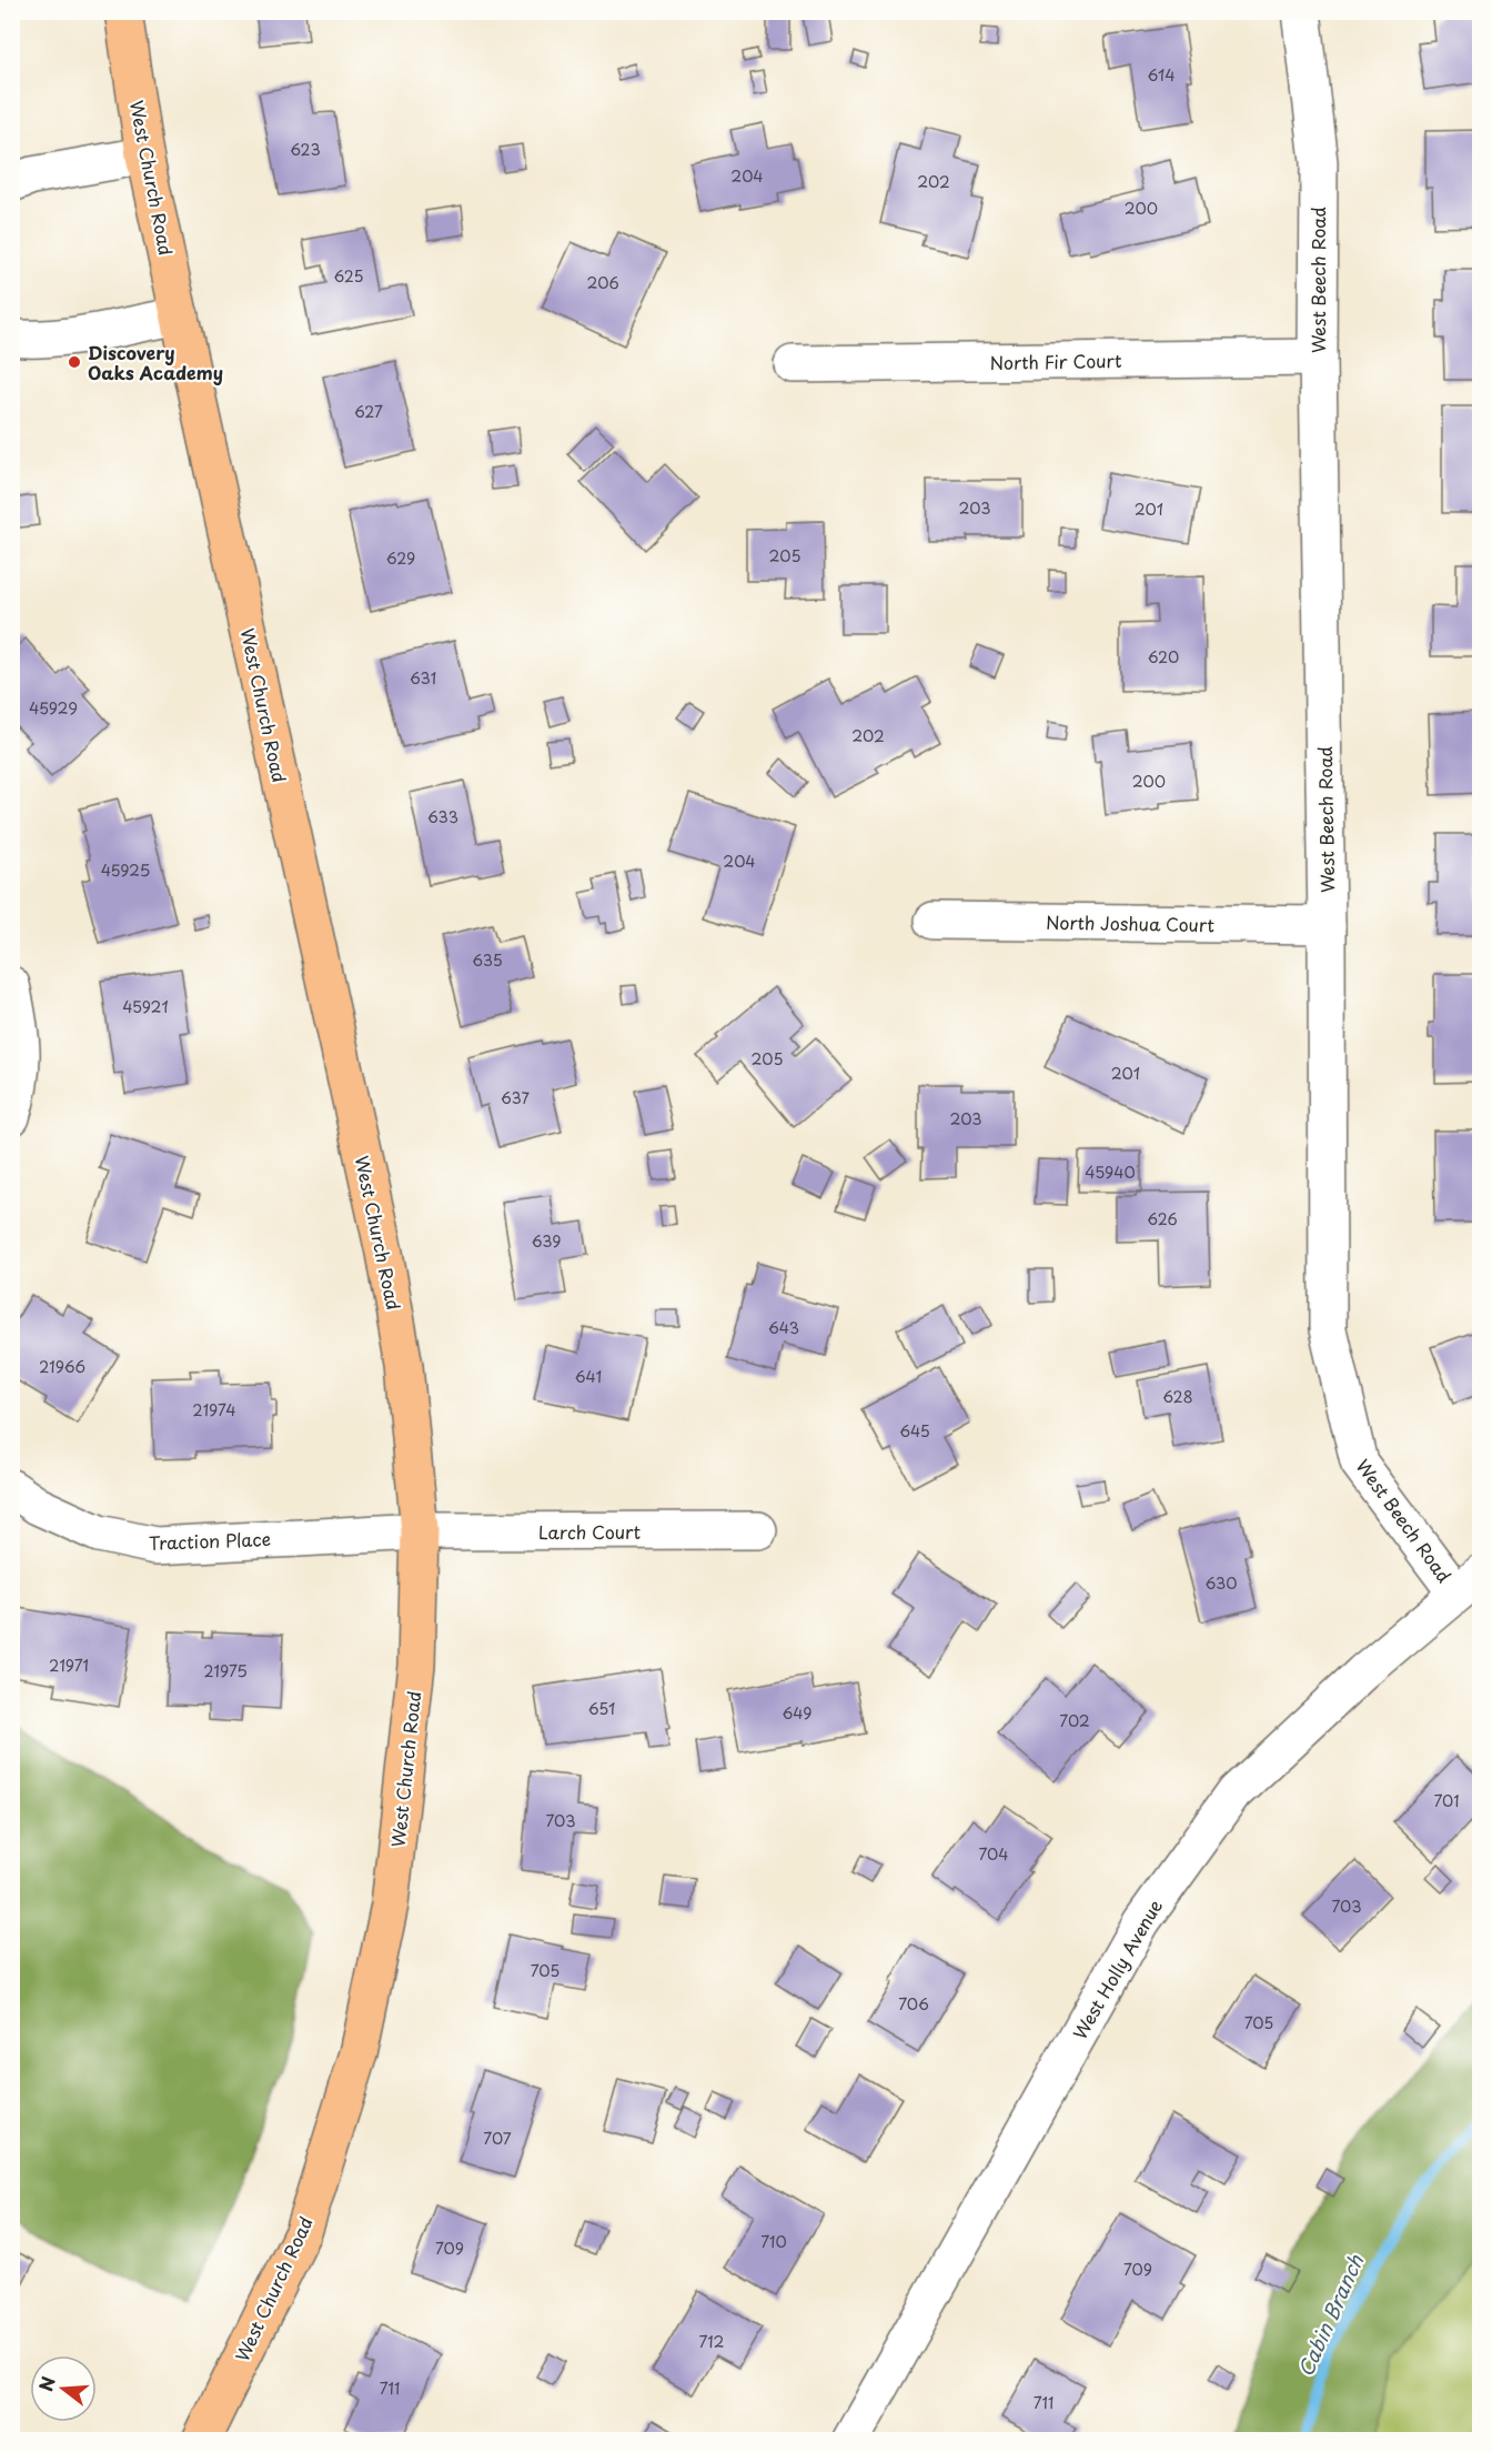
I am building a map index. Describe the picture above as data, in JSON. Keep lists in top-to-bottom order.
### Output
{
  "streets": {
    "main road": ["West Church Road"],
    "street": [
      "West Beech Road",
      "North Fir Court",
      "North Joshua Court",
      "Larch Court",
      "Traction Place",
      "West Holly Avenue"
    ]
  },
  "crossings": [
    ["West Church Road", "Larch Court"],
    ["West Church Road", "Traction Place"],
    ["West Beech Road", "North Fir Court"],
    ["West Beech Road", "North Joshua Court"],
    ["West Beech Road", "West Holly Avenue"],
    ["Larch Court", "Traction Place"]
  ],
  "water": ["Cabin Branch"],
  "places": ["Discovery Oaks Academy"],
  "house_numbers": [
    "614",
    "623",
    "204",
    "202",
    "200",
    "625",
    "206",
    "627",
    "203",
    "201",
    "205",
    "629",
    "620",
    "631",
    "45929",
    "202",
    "200",
    "633",
    "204",
    "45925",
    "635",
    "45921",
    "205",
    "201",
    "637",
    "203",
    "45940",
    "626",
    "639",
    "643",
    "21966",
    "641",
    "628",
    "21974",
    "645",
    "630",
    "21971",
    "21975",
    "651",
    "649",
    "702",
    "701",
    "703",
    "704",
    "703",
    "705",
    "706",
    "705",
    "707",
    "710",
    "709",
    "709",
    "712",
    "711",
    "711"
  ],
  "north": "left"
}
